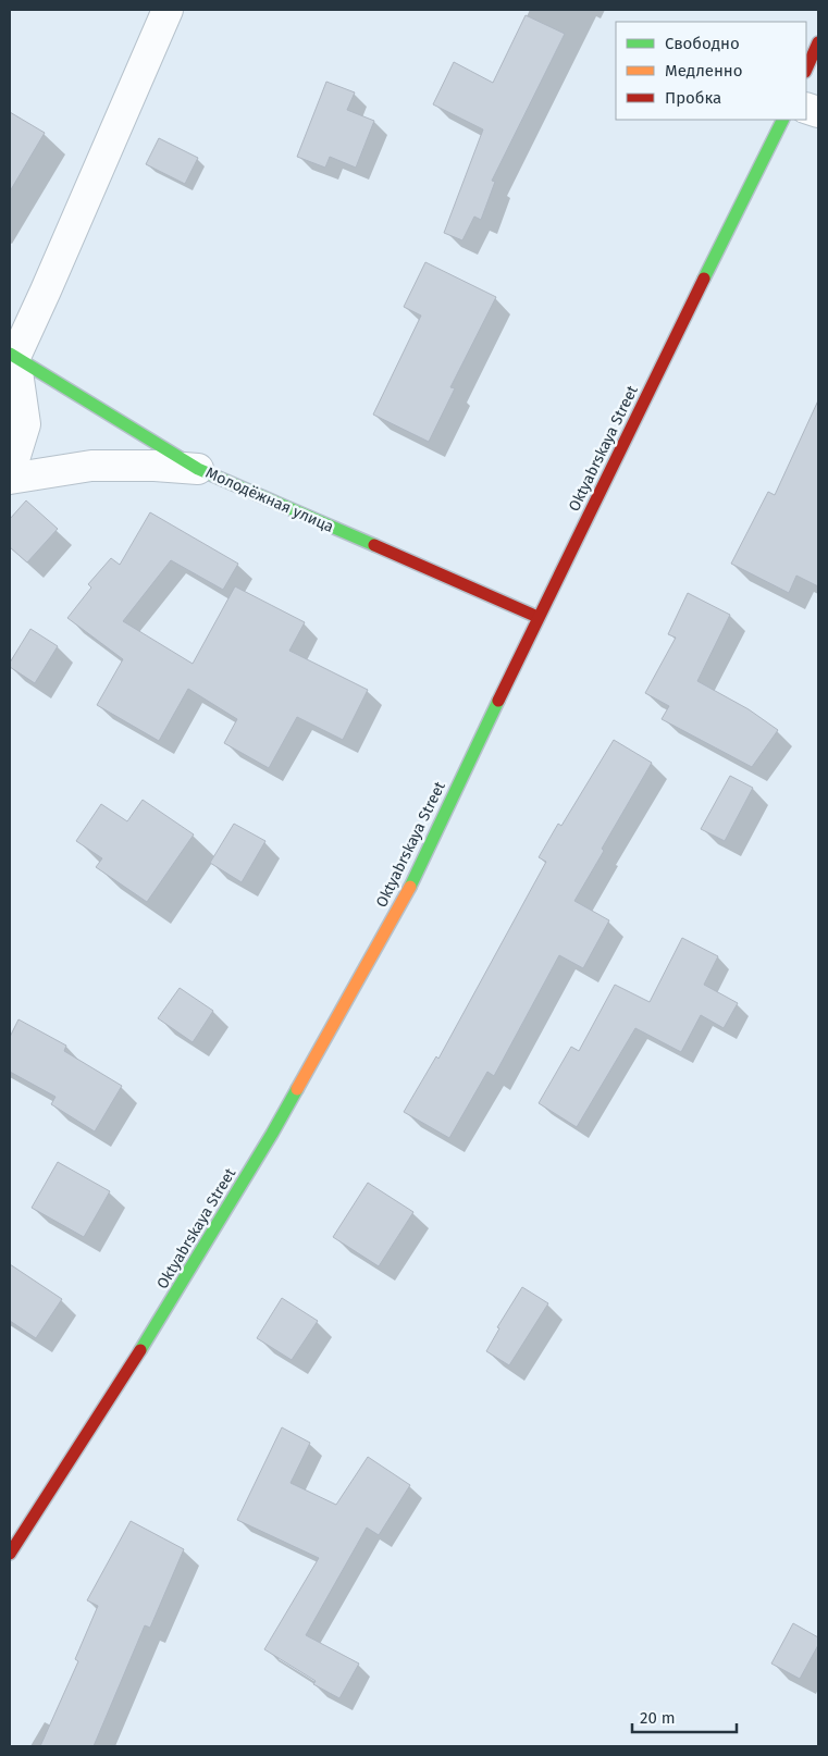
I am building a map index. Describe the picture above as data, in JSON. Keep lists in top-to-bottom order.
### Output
{
  "streets": {
    "street": ["Oktyabrskaya Street", "Молодёжная улица"]
  },
  "crossings": [
    ["Oktyabrskaya Street", "Молодёжная улица"]
  ],
  "legend": ["Свободно", "Медленно", "Пробка"],
  "scale_bar": "20 m"
}
